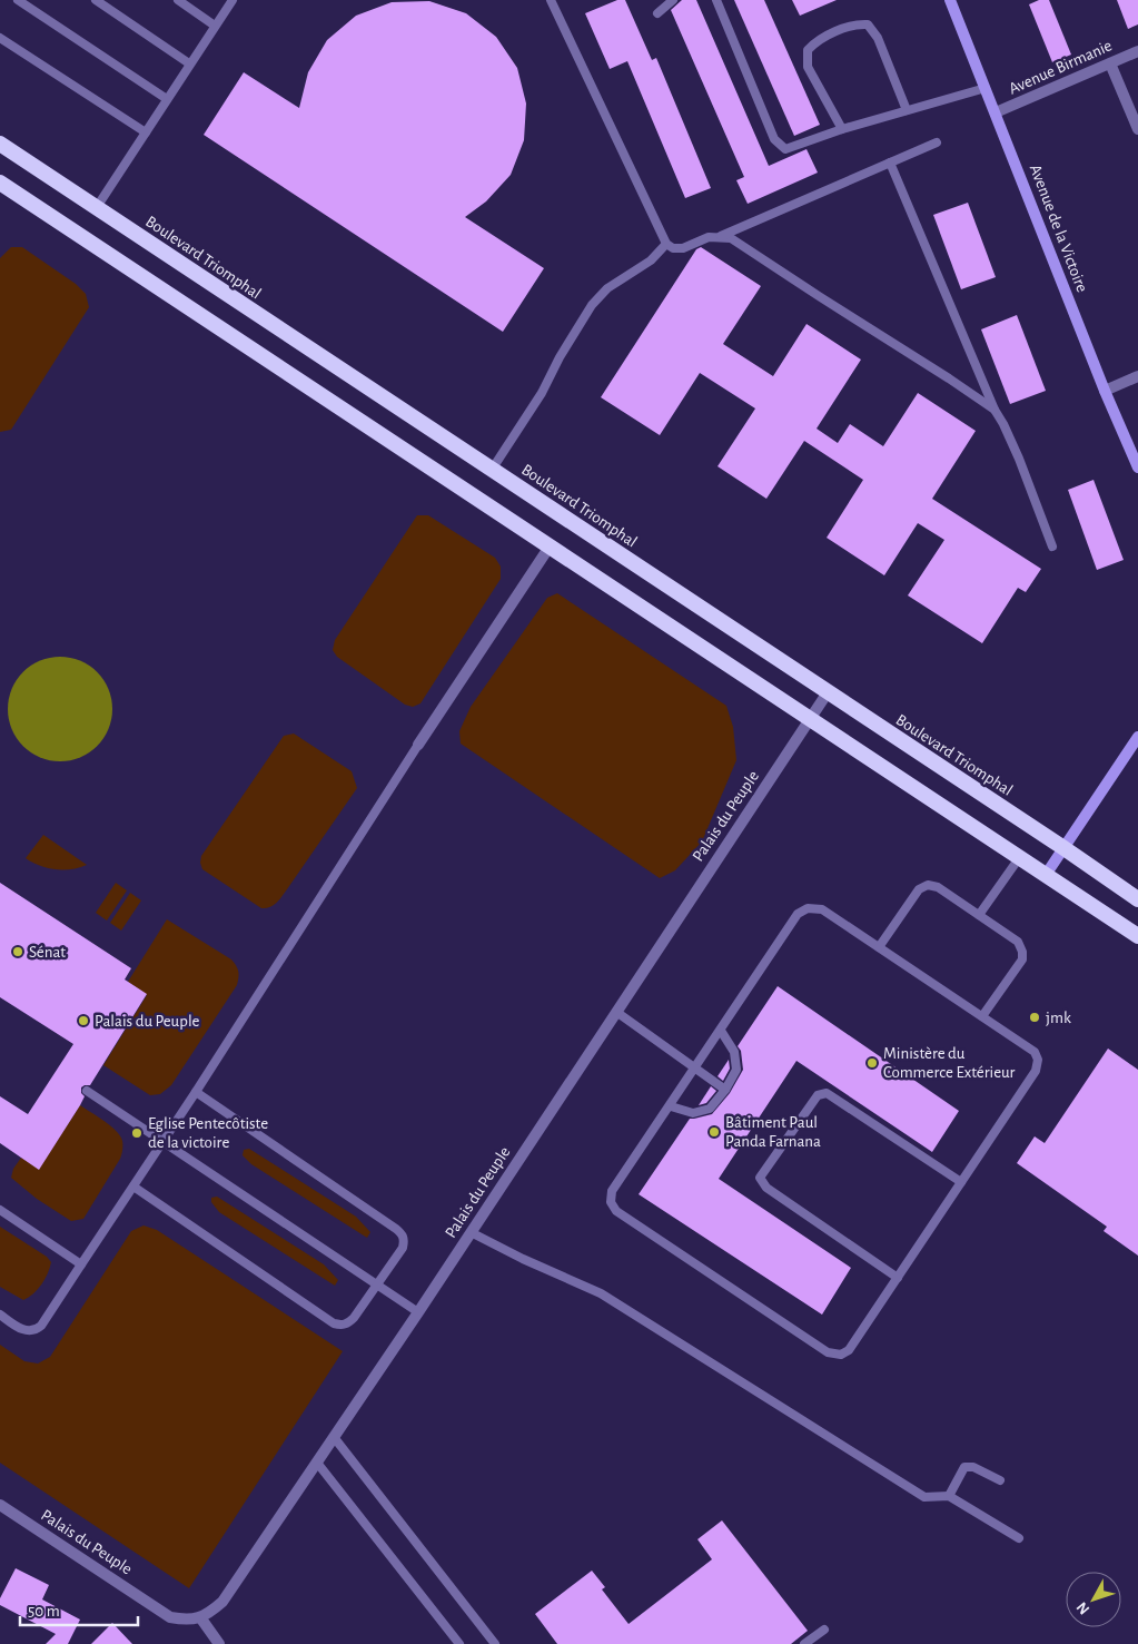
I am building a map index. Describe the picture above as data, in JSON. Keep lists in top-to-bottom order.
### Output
{
  "streets": {
    "highway": ["Boulevard Triomphal"],
    "main road": ["Avenue de la Victoire"],
    "street": ["Avenue Birmanie", "Palais du Peuple"]
  },
  "crossings": [
    ["Avenue Birmanie", "Avenue de la Victoire"],
    ["Boulevard Triomphal", "Palais du Peuple"]
  ],
  "places": [
    "Sénat",
    "jmk",
    "Palais du Peuple",
    "Ministère du Commerce Extérieur",
    "Bâtiment Paul Panda Farnana",
    "Eglise Pentecôtiste de la victoire"
  ],
  "scale_bar": "50 m",
  "north": "bottom left"
}
